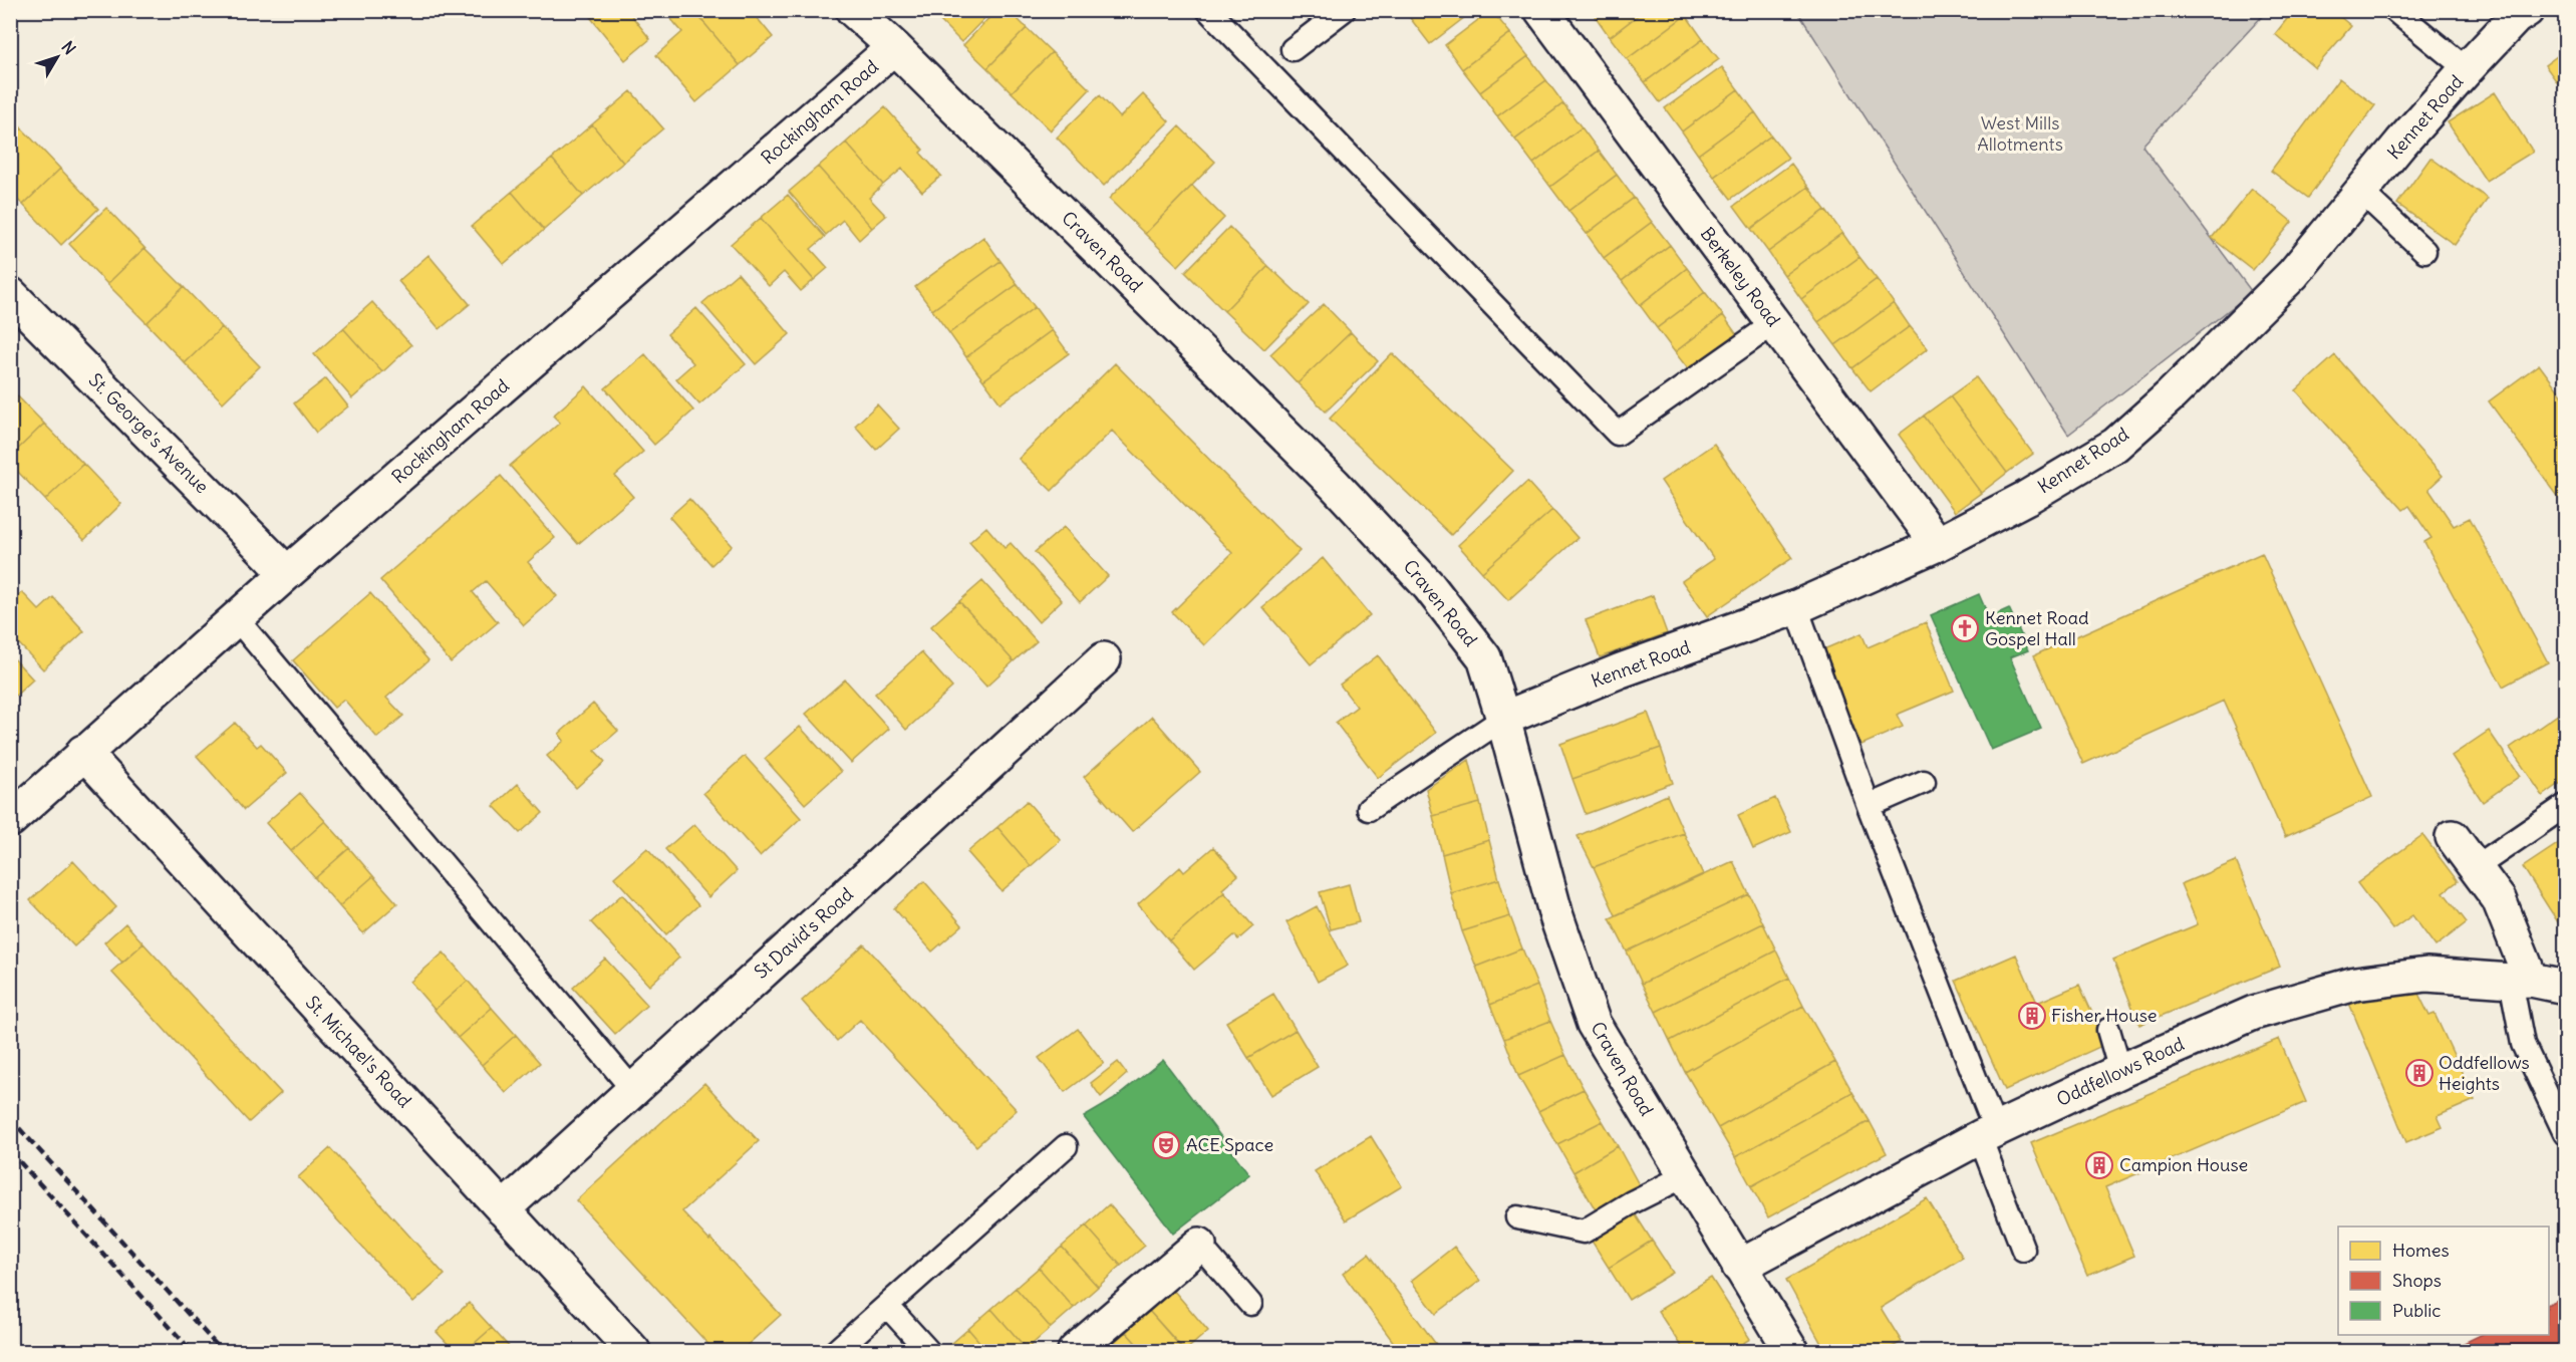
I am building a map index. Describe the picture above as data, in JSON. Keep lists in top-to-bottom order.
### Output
{
  "streets": {
    "street": [
      "Rockingham Road",
      "Kennet Road",
      "Craven Road",
      "Berkeley Road",
      "St. George's Avenue",
      "St David's Road",
      "St. Michael's Road",
      "Oddfellows Road"
    ]
  },
  "crossings": [
    ["Rockingham Road", "Craven Road"],
    ["Rockingham Road", "St. George's Avenue"],
    ["Rockingham Road", "St. Michael's Road"],
    ["Kennet Road", "Craven Road"],
    ["Kennet Road", "Berkeley Road"],
    ["Craven Road", "Oddfellows Road"],
    ["St David's Road", "St. Michael's Road"]
  ],
  "parks": ["West Mills Allotments"],
  "places": {
    "church": ["Kennet Road Gospel Hall"],
    "building": ["Fisher House", "Oddfellows Heights", "Campion House"],
    "theatre": ["ACE Space"]
  },
  "legend": ["Homes", "Shops", "Public"],
  "north": "top right"
}
